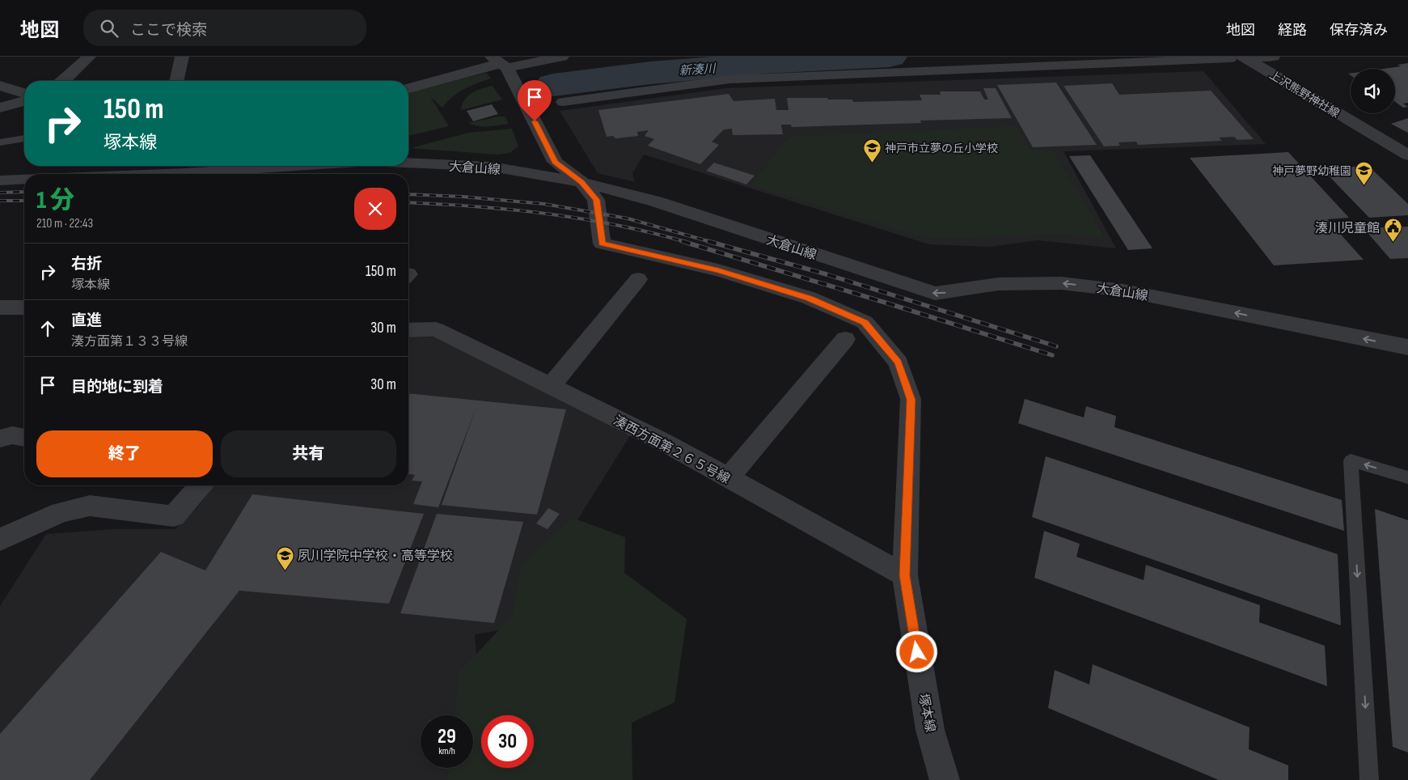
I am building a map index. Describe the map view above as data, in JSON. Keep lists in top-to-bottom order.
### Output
{
  "streets": {
    "street": [
      "上沢熊野神社線",
      "大倉山線",
      "湊西方面第２６５号線",
      "塚本線"
    ]
  },
  "crossings": [
    ["大倉山線", "塚本線"],
    ["湊西方面第２６５号線", "塚本線"]
  ],
  "water": ["新湊川"],
  "places": {
    "school or university": ["神戸市立夢の丘小学校", "神戸夢野幼稚園", "夙川学院中学校・高等学校"],
    "public building": ["湊川児童館"]
  },
  "page": {
    "header": "地図",
    "search": "ここで検索",
    "nav": ["地図", "経路", "保存済み"],
    "turn": ["150 m", "塚本線"],
    "heading": ["1 分", "210 m · 22:43"],
    "list": [
      {
        "name": "右折",
        "note": "塚本線",
        "value": "150 m"
      },
      {
        "name": "直進",
        "note": "湊方面第１３３号線",
        "value": "30 m"
      },
      {
        "name": "目的地に到着",
        "value": "30 m"
      }
    ],
    "buttons": ["終了", "共有"],
    "speed": "29 km/h",
    "limit": "30"
  }
}
